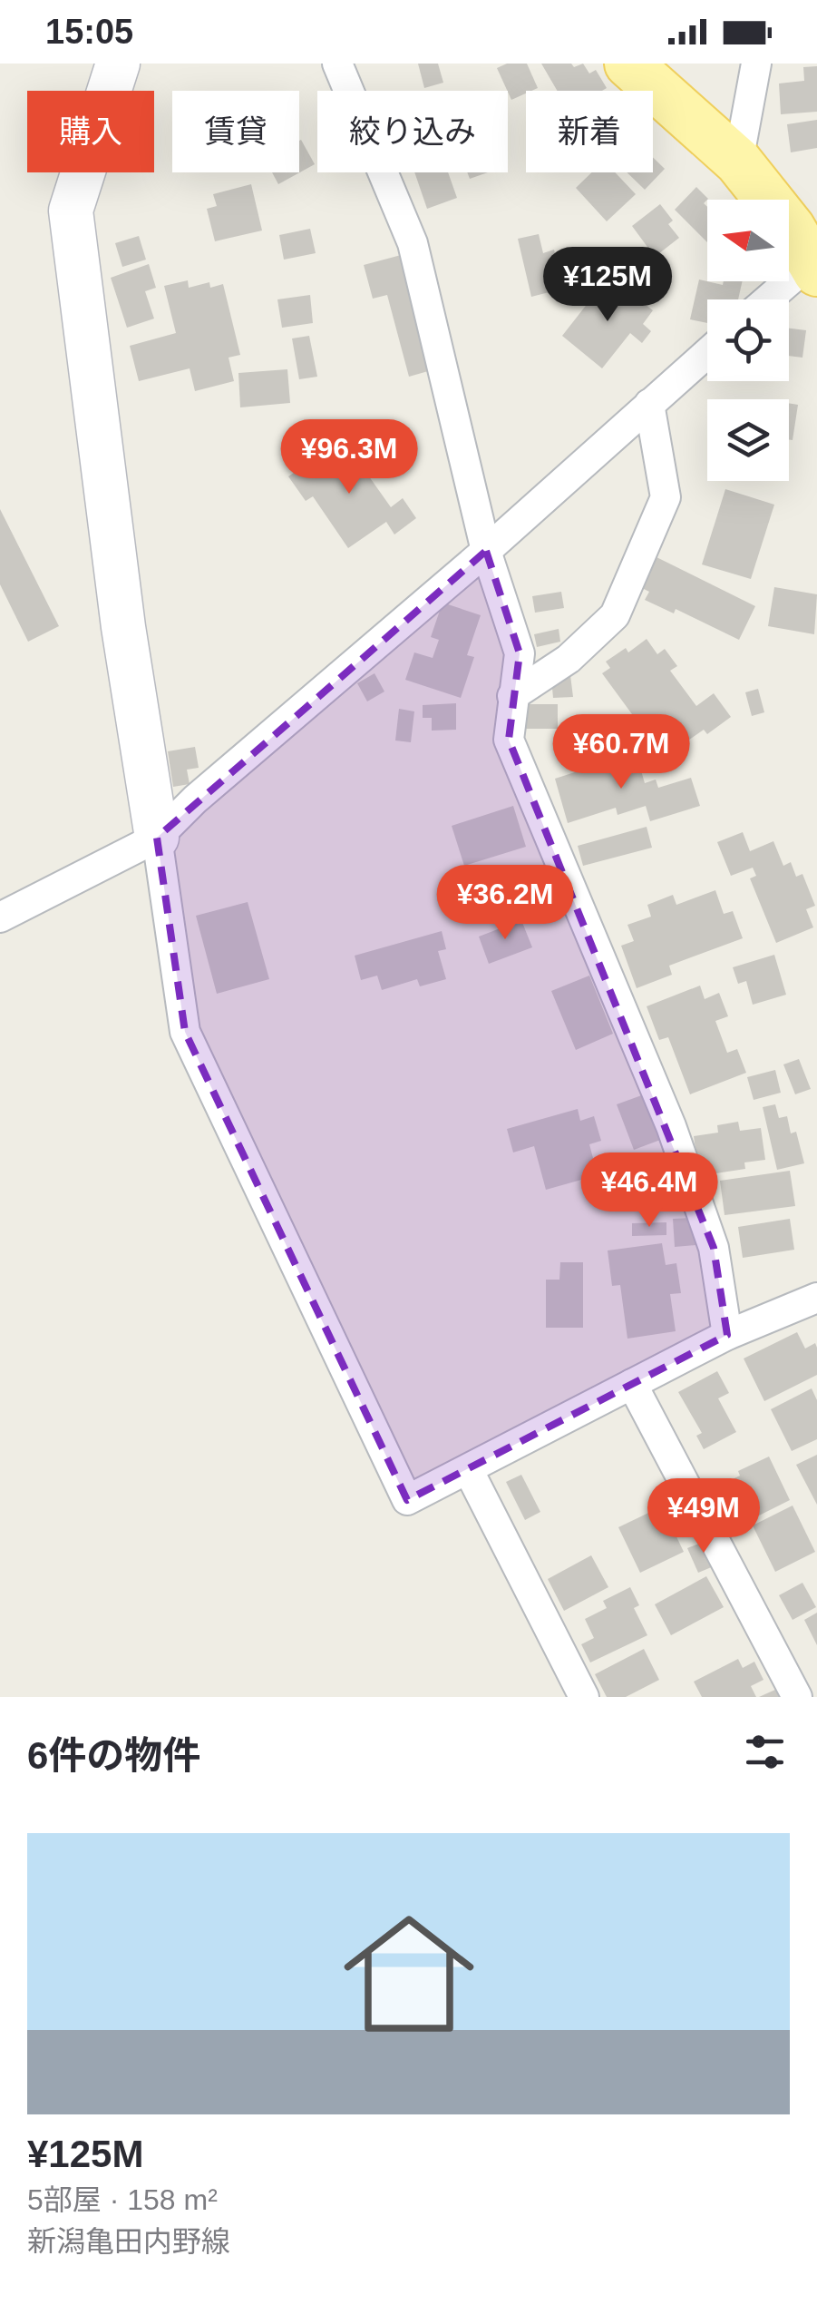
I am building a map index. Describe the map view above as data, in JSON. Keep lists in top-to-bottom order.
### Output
{
  "north": "left",
  "page": {
    "status": "15:05",
    "chip": [
      "購入",
      "賃貸",
      "絞り込み",
      "新着"
    ],
    "price": [
      "¥125M",
      "¥96.3M",
      "¥60.7M",
      "¥36.2M",
      "¥46.4M",
      "¥49M"
    ],
    "heading": "6件の物件",
    "list": [
      {
        "name": "¥125M",
        "note": "5部屋 · 158 m² · 新潟亀田内野線"
      }
    ]
  }
}
